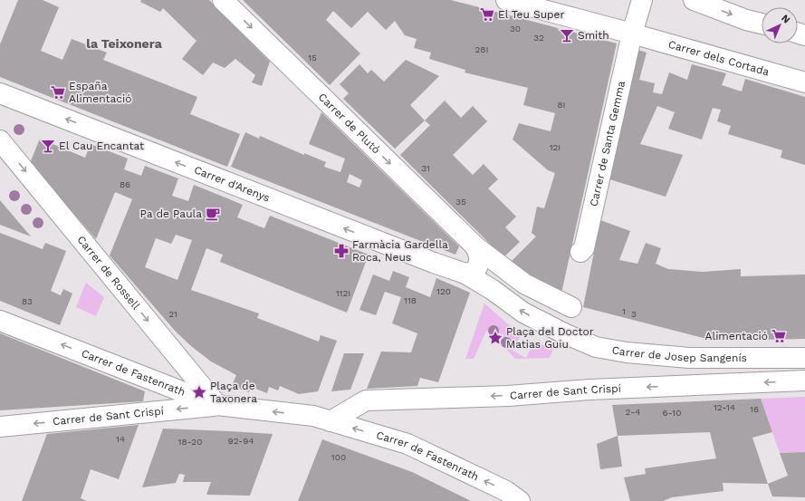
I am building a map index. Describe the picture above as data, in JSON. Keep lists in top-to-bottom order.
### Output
{
  "streets": {
    "street": [
      "Carrer dels Cortada",
      "Carrer de Plutó",
      "Carrer de Santa Gemma",
      "Carrer d'Arenys",
      "Carrer de Rossell",
      "Carrer de Josep Sangenís",
      "Carrer de Fastenrath",
      "Carrer de Sant Crispí"
    ]
  },
  "crossings": [
    ["Carrer dels Cortada", "Carrer de Santa Gemma"],
    ["Carrer d'Arenys", "Carrer de Josep Sangenís"],
    ["Carrer de Rossell", "Carrer de Fastenrath"],
    ["Carrer de Rossell", "Carrer de Sant Crispí"],
    ["Carrer de Fastenrath", "Carrer de Sant Crispí"]
  ],
  "one_way": [
    "Carrer de Plutó",
    "Carrer d'Arenys",
    "Carrer de Rossell",
    "Carrer de Josep Sangenís",
    "Carrer de Fastenrath",
    "Carrer de Sant Crispí"
  ],
  "districts": ["la Teixonera"],
  "places": {
    "supermarket": ["El Teu Super", "España Alimentació", "Alimentació"],
    "bar": ["Smith", "El Cau Encantat"],
    "cafe": ["Pa de Paula"],
    "pharmacy": ["Farmàcia Gardella Roca, Neus"],
    "place": ["Plaça del Doctor Matias Guiu", "Plaça de Taxonera"]
  },
  "house_numbers": [
    "30",
    "32",
    "28I",
    "15",
    "8I",
    "12I",
    "31",
    "86",
    "35",
    "120",
    "112I",
    "118",
    "83",
    "1",
    "21",
    "3",
    "12-14",
    "16",
    "2-4",
    "6-10",
    "14",
    "92-94",
    "18-20",
    "100"
  ],
  "north": "top right"
}
